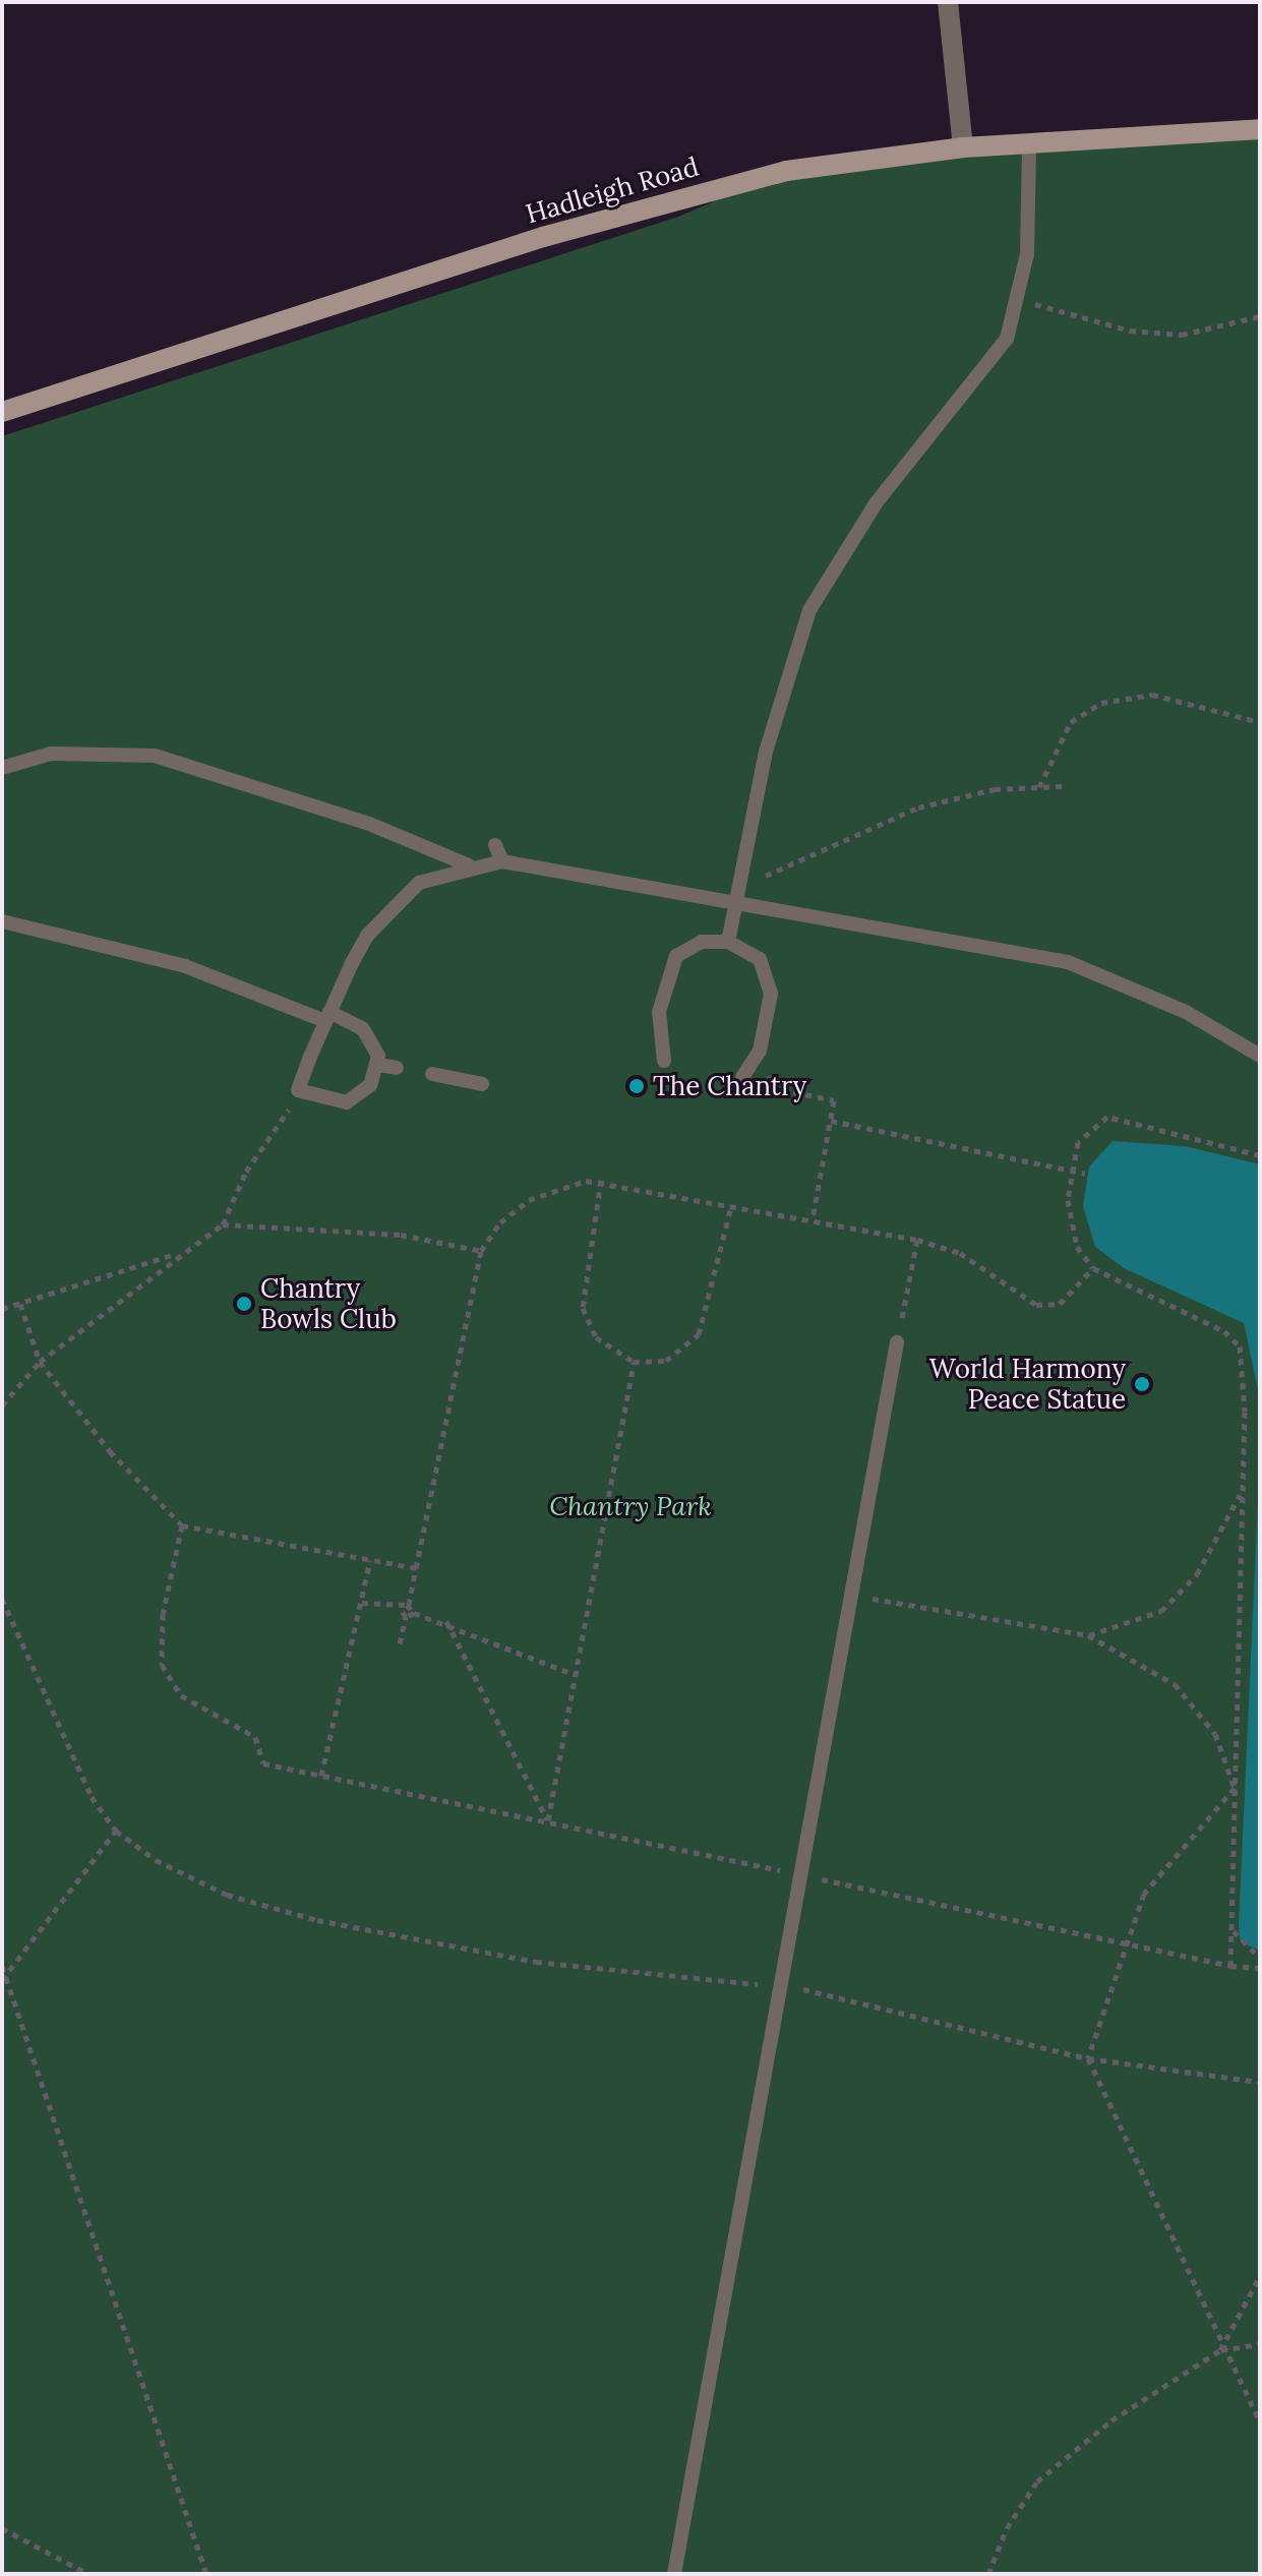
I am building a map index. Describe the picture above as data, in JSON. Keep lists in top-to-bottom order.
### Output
{
  "streets": {
    "street": ["Hadleigh Road"]
  },
  "parks": ["Chantry Park"],
  "places": ["The Chantry", "Chantry Bowls Club", "World Harmony Peace Statue"]
}
